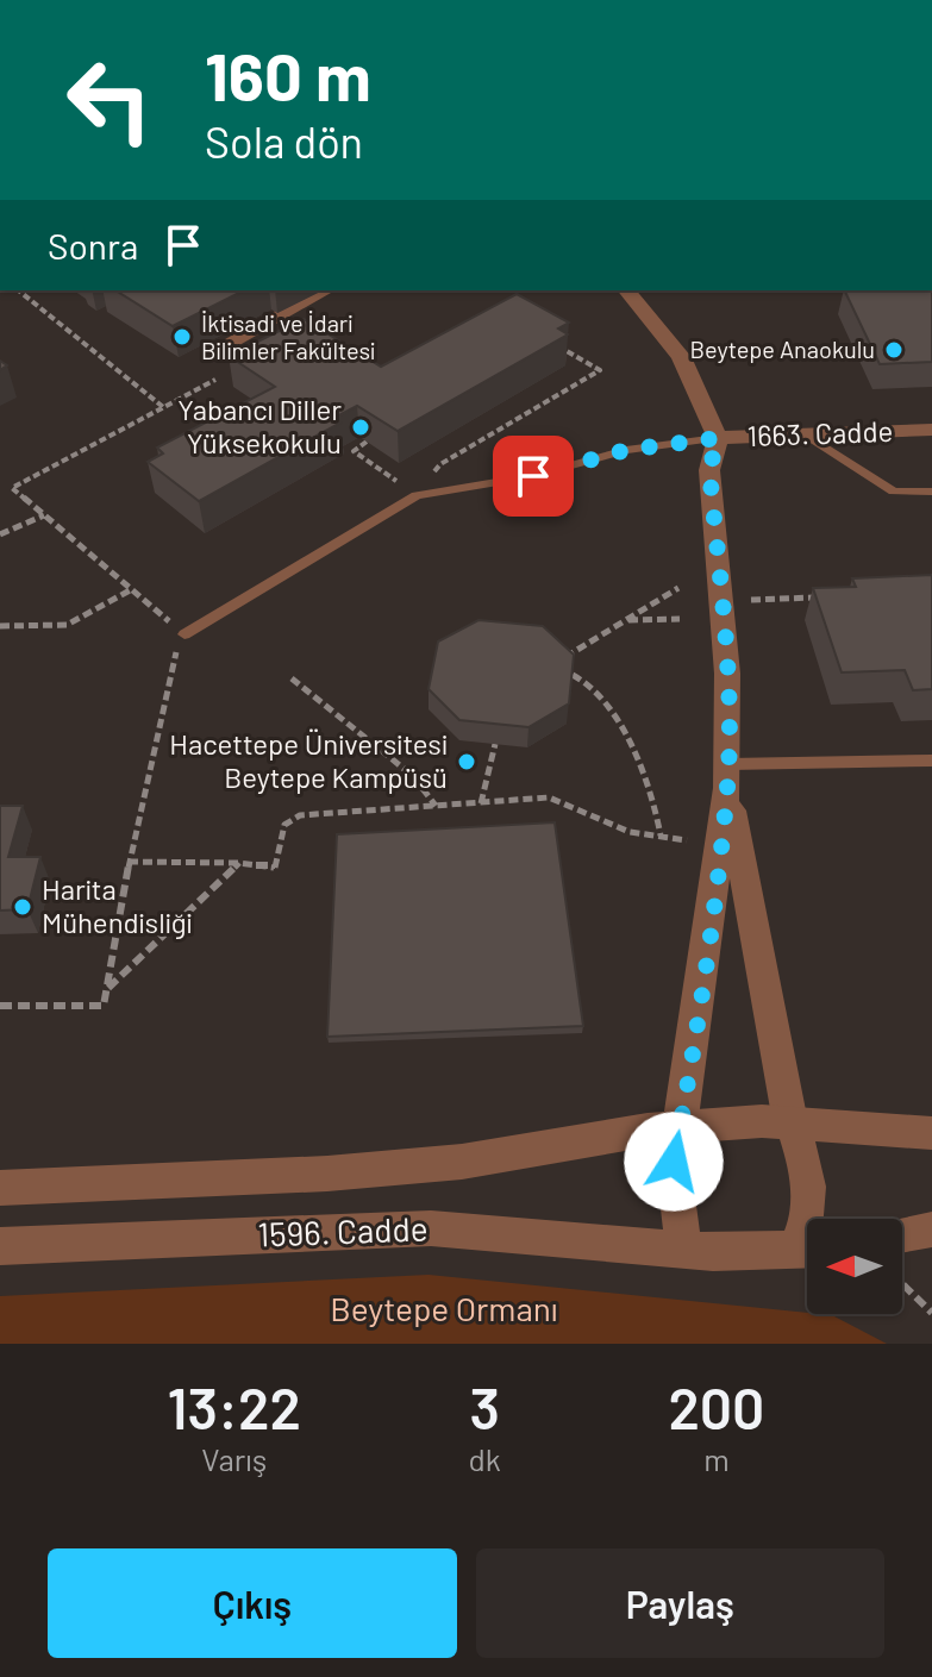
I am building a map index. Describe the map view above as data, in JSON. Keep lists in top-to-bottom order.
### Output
{
  "streets": {
    "street": ["1663. Cadde", "1596. Cadde"]
  },
  "crossings": [
    ["1663. Cadde", "1596. Cadde"]
  ],
  "parks": ["Beytepe Ormanı"],
  "places": [
    "İktisadi ve İdari Bilimler Fakültesi",
    "Beytepe Anaokulu",
    "Yabancı Diller Yüksekokulu",
    "Hacettepe Üniversitesi Beytepe Kampüsü",
    "Harita Mühendisliği"
  ],
  "north": "left",
  "page": {
    "turn": ["160 m", "Sola dön"],
    "then": "Sonra",
    "eta": [
      "13:22",
      "Varış",
      "3",
      "dk",
      "200",
      "m"
    ],
    "buttons": ["Çıkış", "Paylaş"]
  }
}
